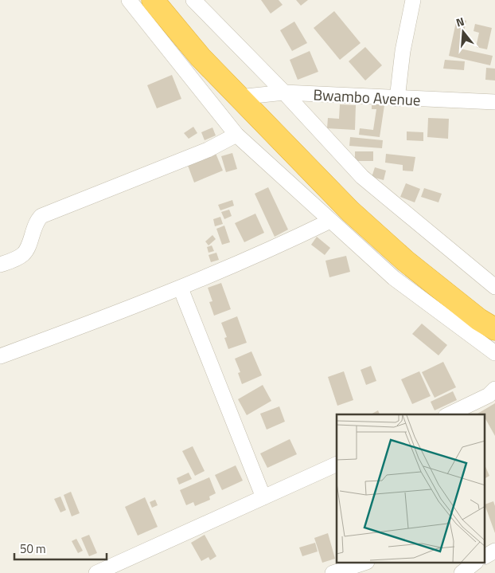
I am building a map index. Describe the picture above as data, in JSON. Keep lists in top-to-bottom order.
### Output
{
  "streets": {
    "street": ["Bwambo Avenue"]
  },
  "scale_bar": "50 m",
  "north": "top"
}
